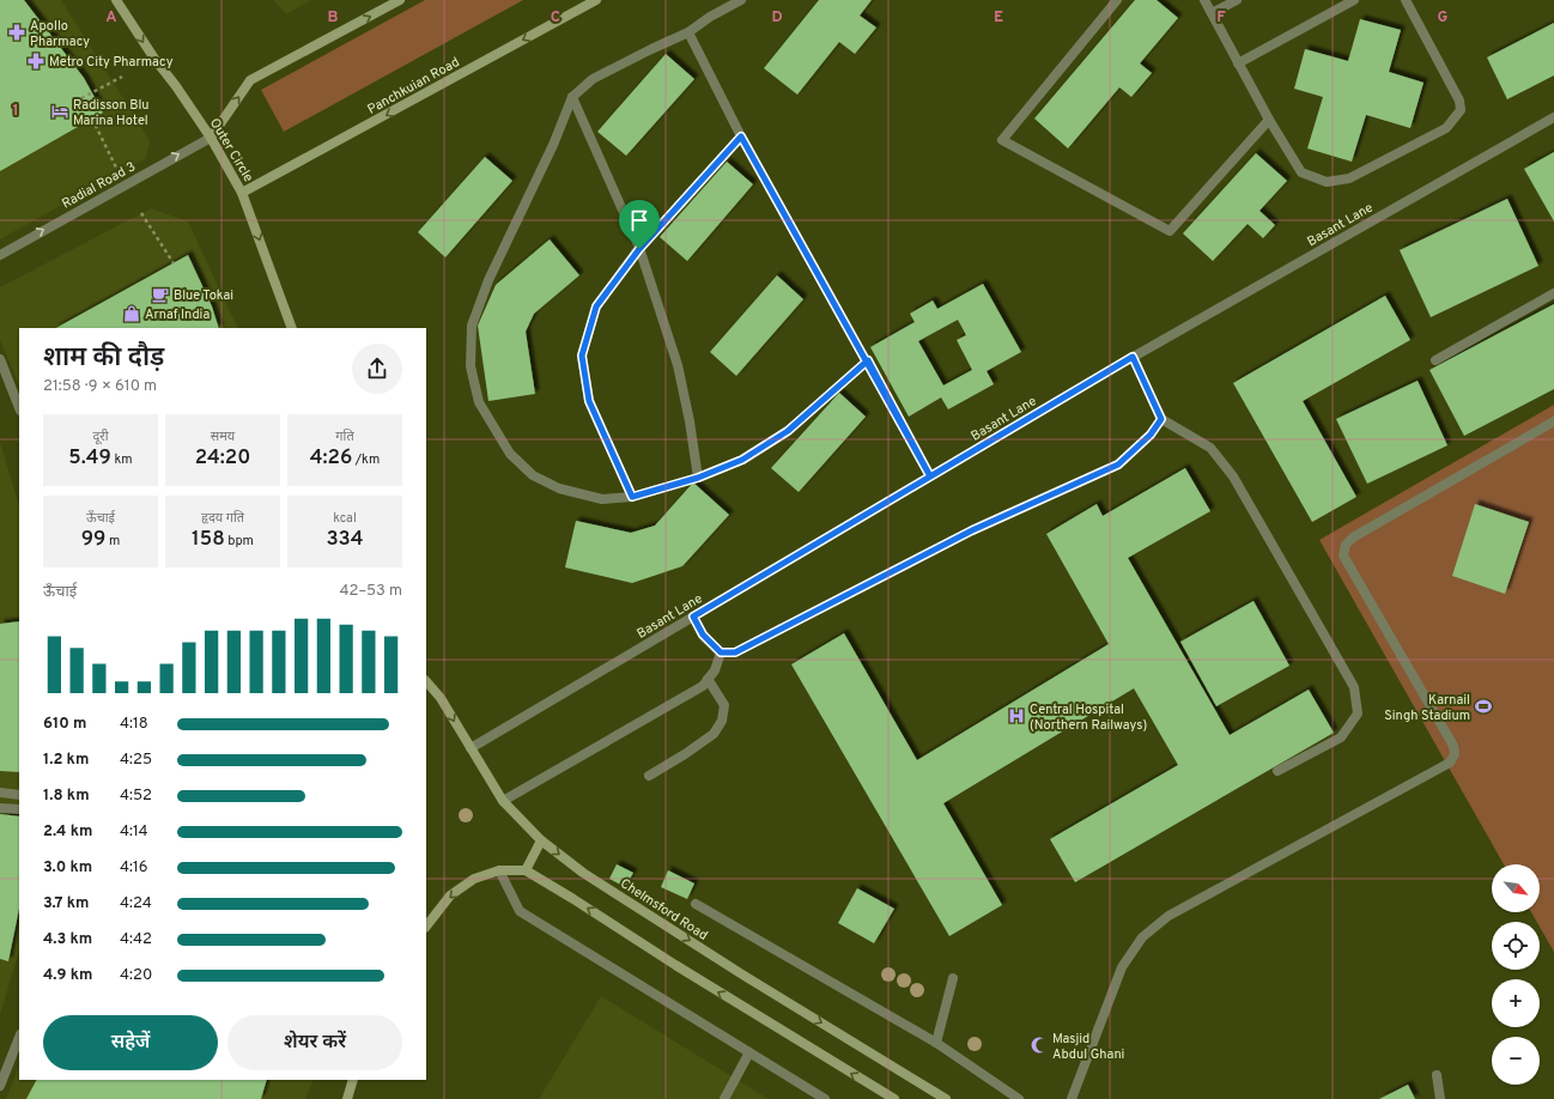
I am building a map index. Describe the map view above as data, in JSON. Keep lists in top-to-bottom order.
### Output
{
  "streets": {
    "main road": ["Panchkuian Road", "Outer Circle", "Chelmsford Road"],
    "street": ["Radial Road 3", "Basant Lane"]
  },
  "crossings": [
    ["Panchkuian Road", "Outer Circle"],
    ["Outer Circle", "Radial Road 3"],
    ["Basant Lane", "Chelmsford Road"]
  ],
  "one_way": ["Panchkuian Road", "Outer Circle", "Radial Road 3"],
  "places": {
    "pharmacy": ["Apollo Pharmacy", "Metro City Pharmacy"],
    "hotel": ["Radisson Blu Marina Hotel"],
    "cafe": ["Blue Tokai"],
    "shop": ["Arnaf India"],
    "sports": ["Karnail Singh Stadium"],
    "hospital": ["Central Hospital (Northern Railways)"],
    "mosque": ["Masjid Abdul Ghani"]
  },
  "north": "bottom right",
  "page": {
    "heading": ["शाम की दौड़", "21:58 · 9 × 610 m"],
    "stats": [
      ["दूरी", "5.49 km"],
      ["समय", "24:20"],
      ["गति", "4:26 /km"],
      ["ऊँचाई", "99 m"],
      ["हृदय गति", "158 bpm"],
      ["kcal", "334"]
    ],
    "chart": ["ऊँचाई", "42–53 m"],
    "list": [
      {
        "name": "610 m",
        "note": "4:18"
      },
      {
        "name": "1.2 km",
        "note": "4:25"
      },
      {
        "name": "1.8 km",
        "note": "4:52"
      },
      {
        "name": "2.4 km",
        "note": "4:14"
      },
      {
        "name": "3.0 km",
        "note": "4:16"
      },
      {
        "name": "3.7 km",
        "note": "4:24"
      },
      {
        "name": "4.3 km",
        "note": "4:42"
      },
      {
        "name": "4.9 km",
        "note": "4:20"
      }
    ],
    "map_buttons": ["+", "−"],
    "buttons": ["सहेजें", "शेयर करें"]
  },
  "grid": {
    "columns": [
      "A",
      "B",
      "C",
      "D",
      "E",
      "F",
      "G"
    ],
    "rows": ["1"]
  }
}
